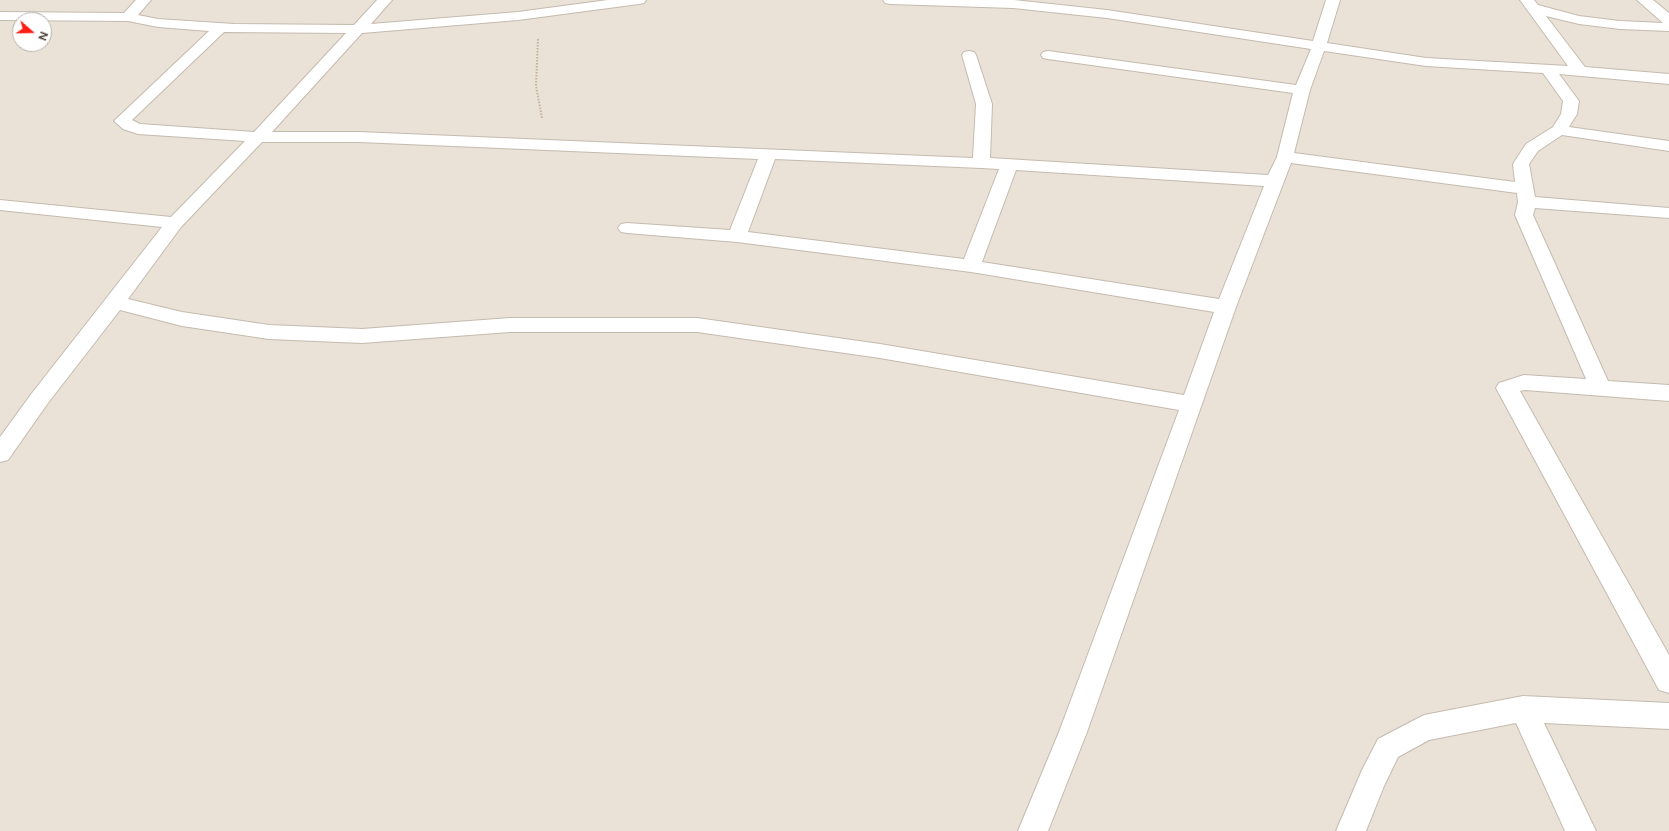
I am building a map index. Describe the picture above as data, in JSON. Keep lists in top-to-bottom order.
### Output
{
  "north": "right"
}
